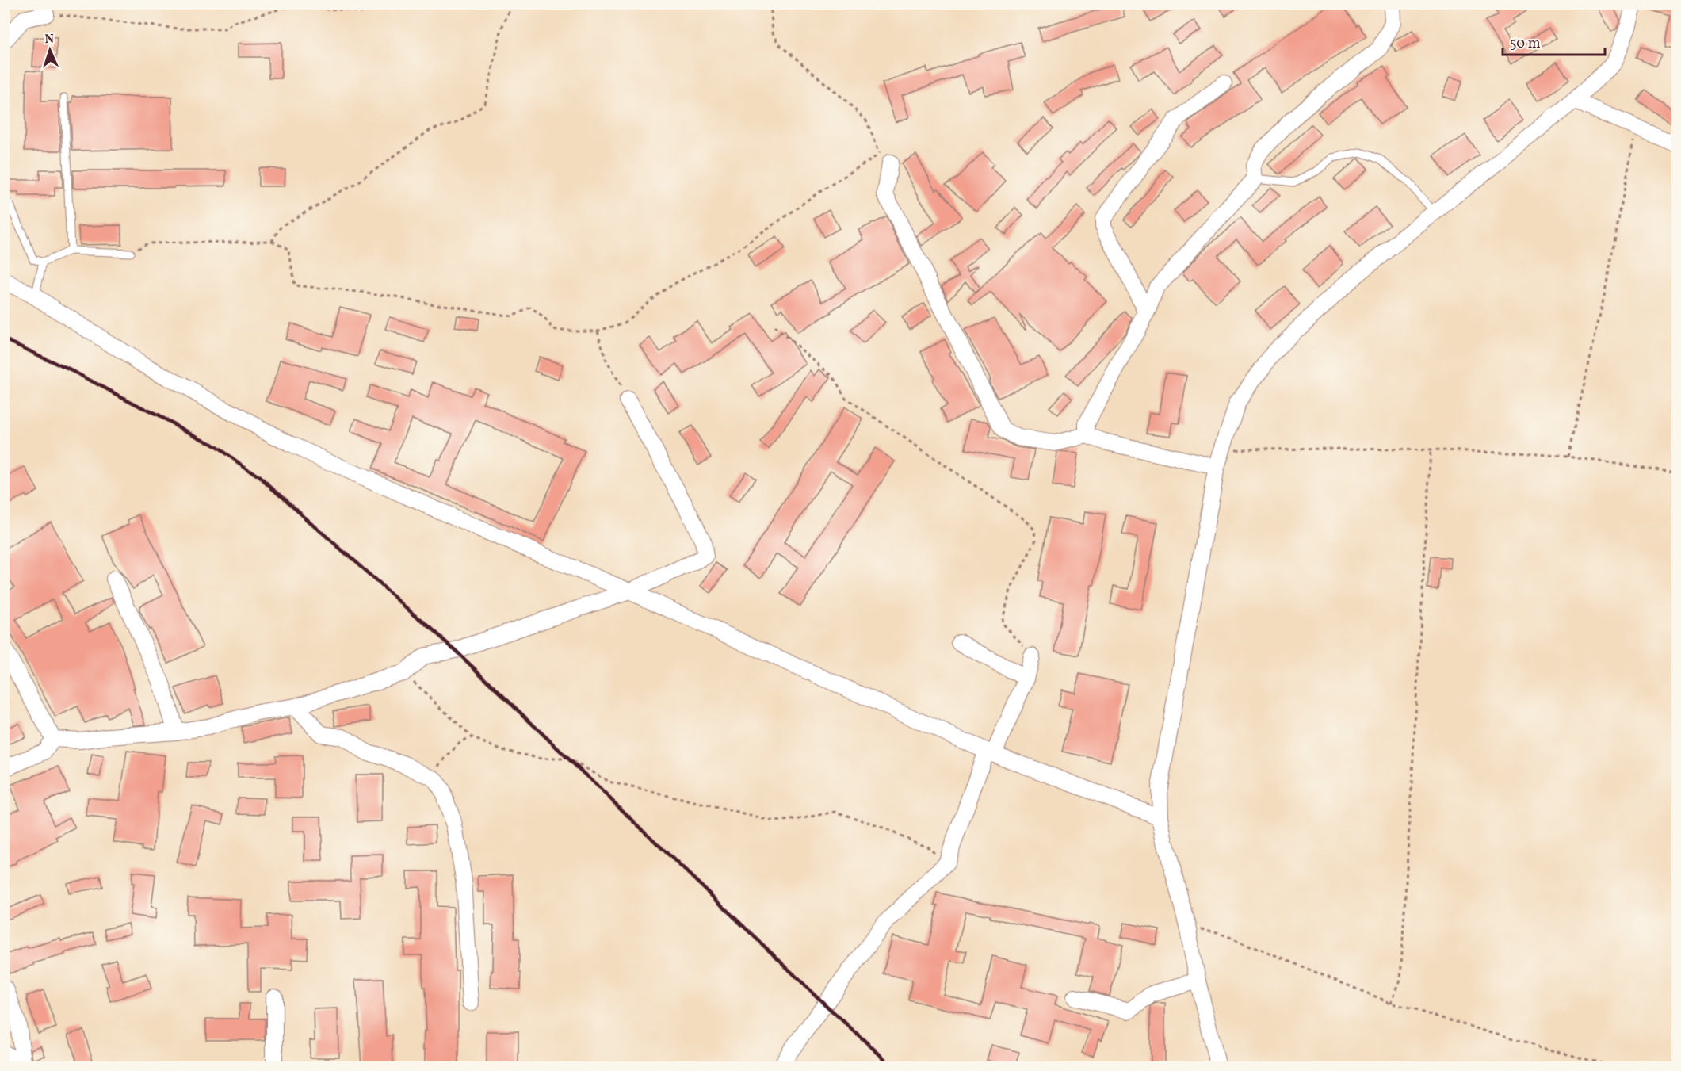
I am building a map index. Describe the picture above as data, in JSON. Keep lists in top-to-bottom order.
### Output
{
  "scale_bar": "50 m",
  "north": "top"
}
